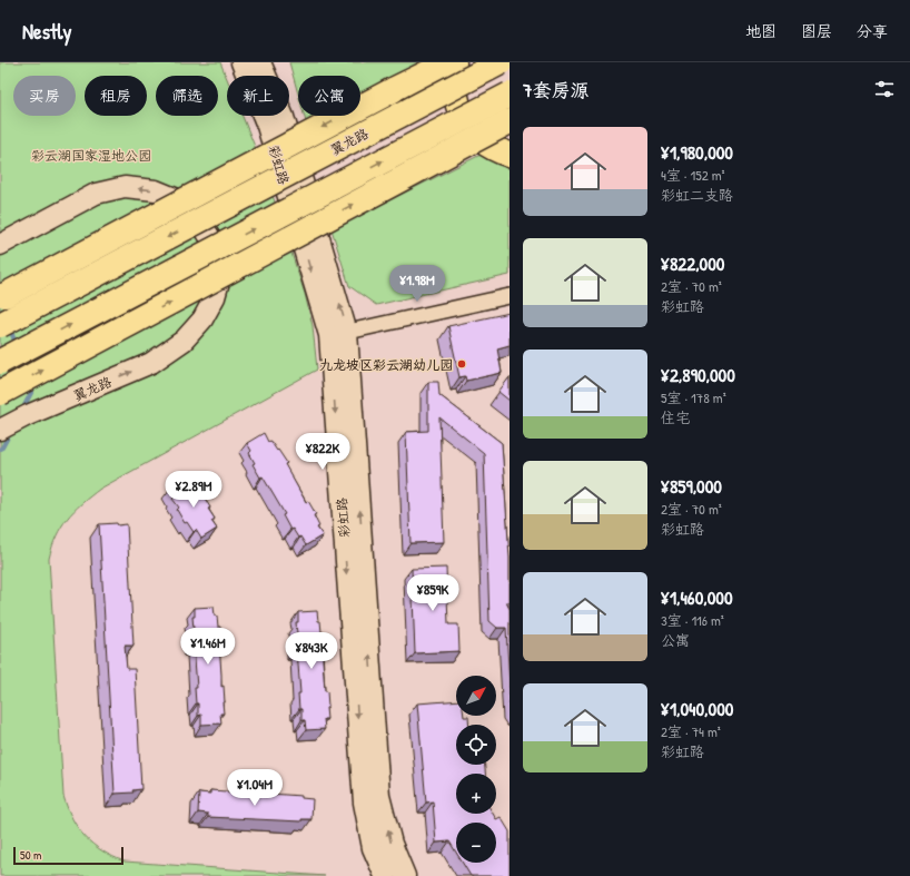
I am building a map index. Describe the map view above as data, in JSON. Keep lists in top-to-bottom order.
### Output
{
  "streets": {
    "highway": ["翼龙路"],
    "main road": ["彩虹路"]
  },
  "parks": ["彩云湖国家湿地公园"],
  "places": ["九龙坡区彩云湖幼儿园"],
  "scale_bar": "50 m",
  "north": "top right",
  "page": {
    "header": "Nestly",
    "nav": ["地图", "图层", "分享"],
    "heading": "7套房源",
    "chip": [
      "买房",
      "租房",
      "筛选",
      "新上",
      "公寓"
    ],
    "list": [
      {
        "name": "¥1,980,000",
        "note": "4室 · 152 m² · 彩虹二支路"
      },
      {
        "name": "¥822,000",
        "note": "2室 · 70 m² · 彩虹路"
      },
      {
        "name": "¥2,890,000",
        "note": "5室 · 178 m² · 住宅"
      },
      {
        "name": "¥859,000",
        "note": "2室 · 70 m² · 彩虹路"
      },
      {
        "name": "¥1,460,000",
        "note": "3室 · 116 m² · 公寓"
      },
      {
        "name": "¥1,040,000",
        "note": "2室 · 74 m² · 彩虹路"
      }
    ],
    "price": [
      "¥1.98M",
      "¥822K",
      "¥2.89M",
      "¥859K",
      "¥1.46M",
      "¥843K",
      "¥1.04M"
    ],
    "map_buttons": ["+", "−"],
    "scale": "50 m"
  }
}
